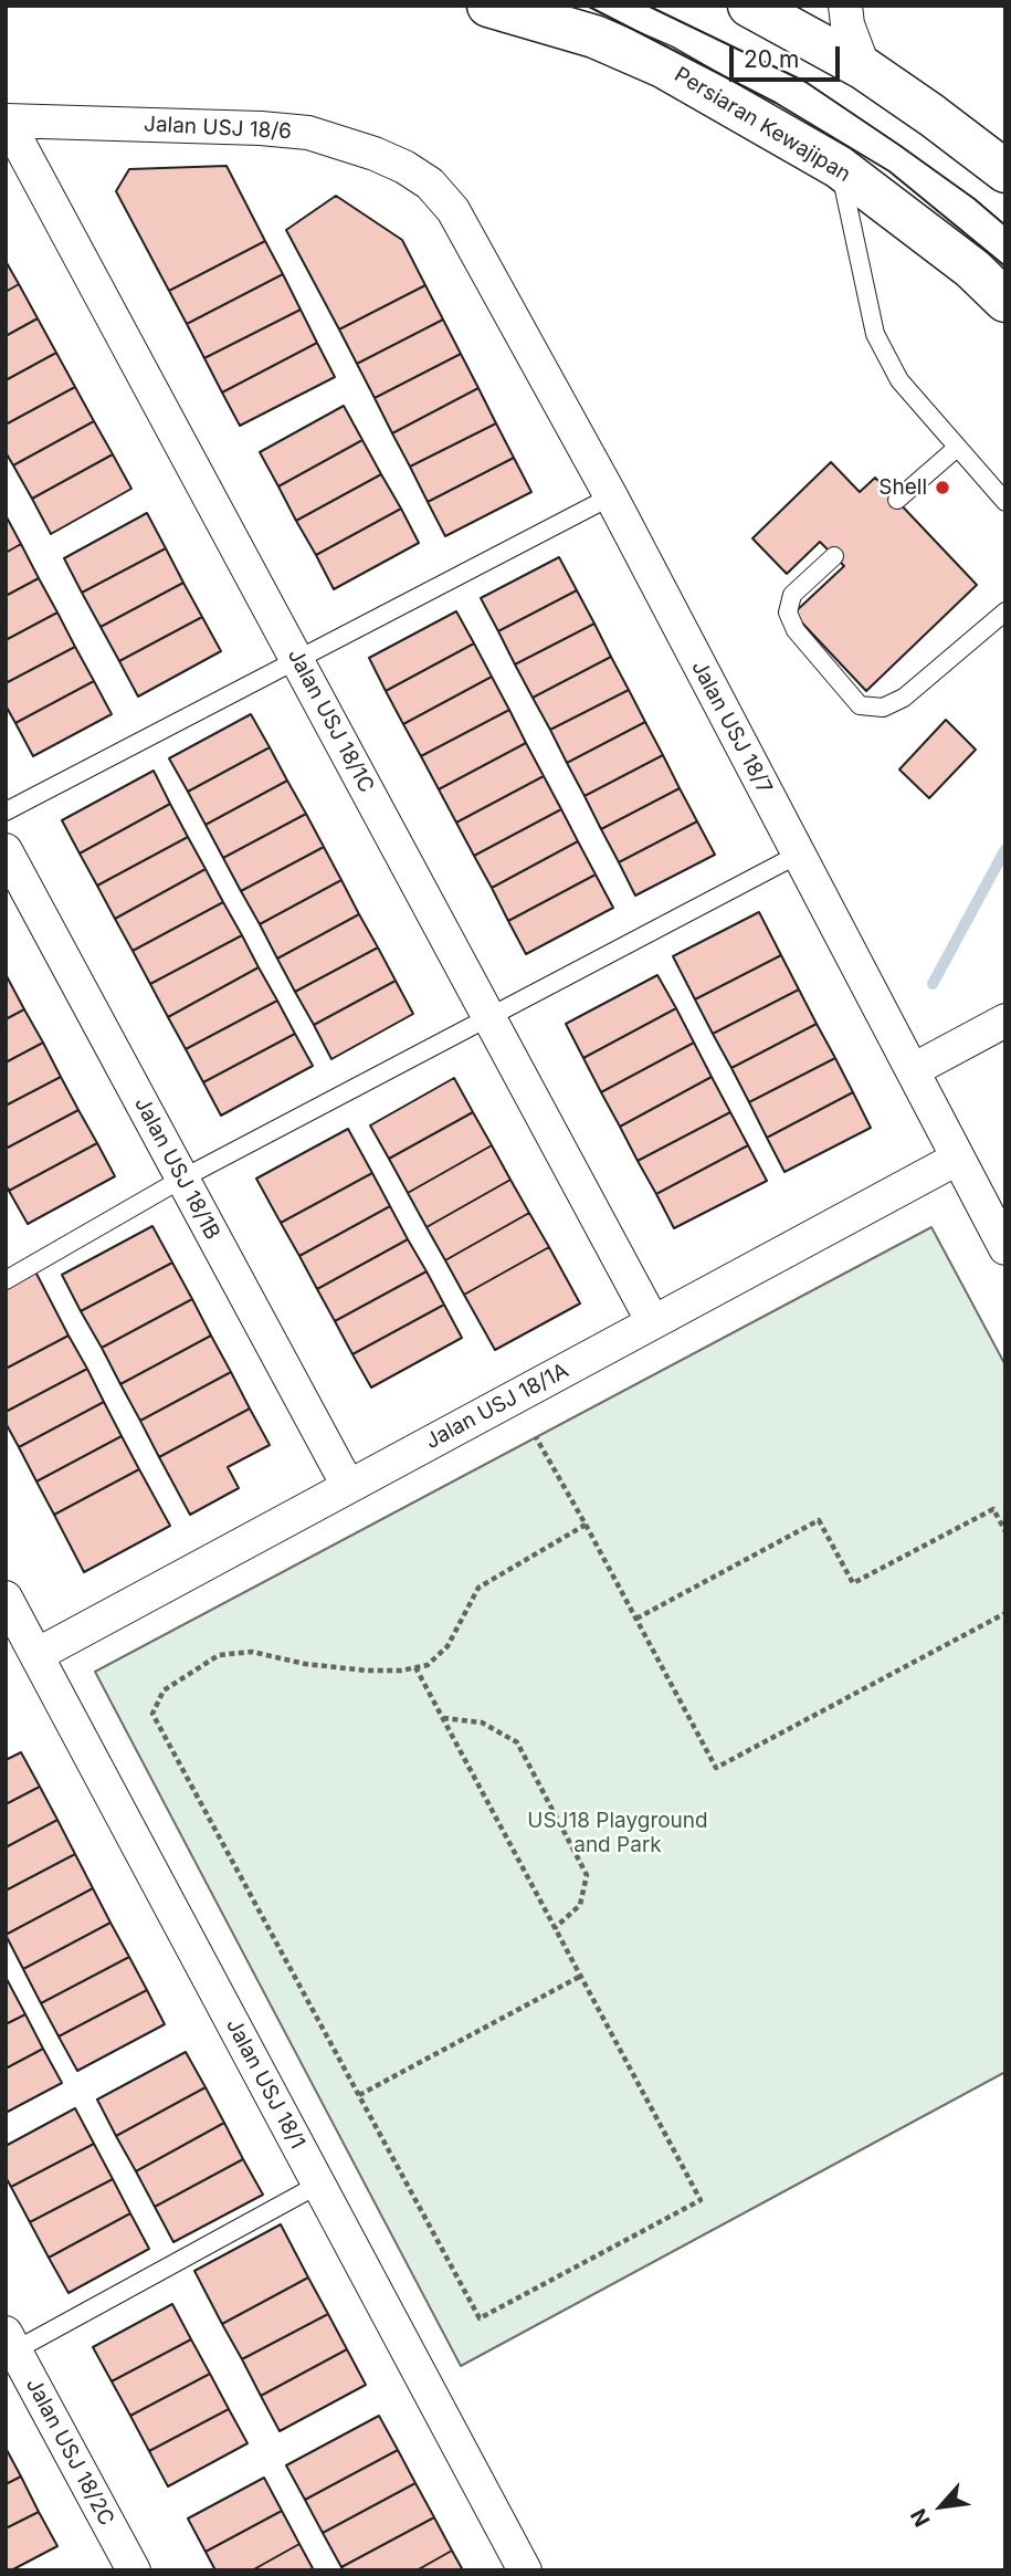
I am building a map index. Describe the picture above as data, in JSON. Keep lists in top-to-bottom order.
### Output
{
  "streets": {
    "main road": ["Persiaran Kewajipan"],
    "street": [
      "Jalan USJ 18/6",
      "Jalan USJ 18/1C",
      "Jalan USJ 18/7",
      "Jalan USJ 18/1B",
      "Jalan USJ 18/1A",
      "Jalan USJ 18/1",
      "Jalan USJ 18/2C"
    ]
  },
  "crossings": [
    ["Jalan USJ 18/6", "Jalan USJ 18/1C"],
    ["Jalan USJ 18/6", "Jalan USJ 18/7"],
    ["Jalan USJ 18/1C", "Jalan USJ 18/1A"],
    ["Jalan USJ 18/7", "Jalan USJ 18/1A"],
    ["Jalan USJ 18/1B", "Jalan USJ 18/1A"],
    ["Jalan USJ 18/1A", "Jalan USJ 18/1"]
  ],
  "parks": ["USJ18 Playground and Park"],
  "places": ["Shell"],
  "scale_bar": "20 m",
  "north": "bottom left"
}
